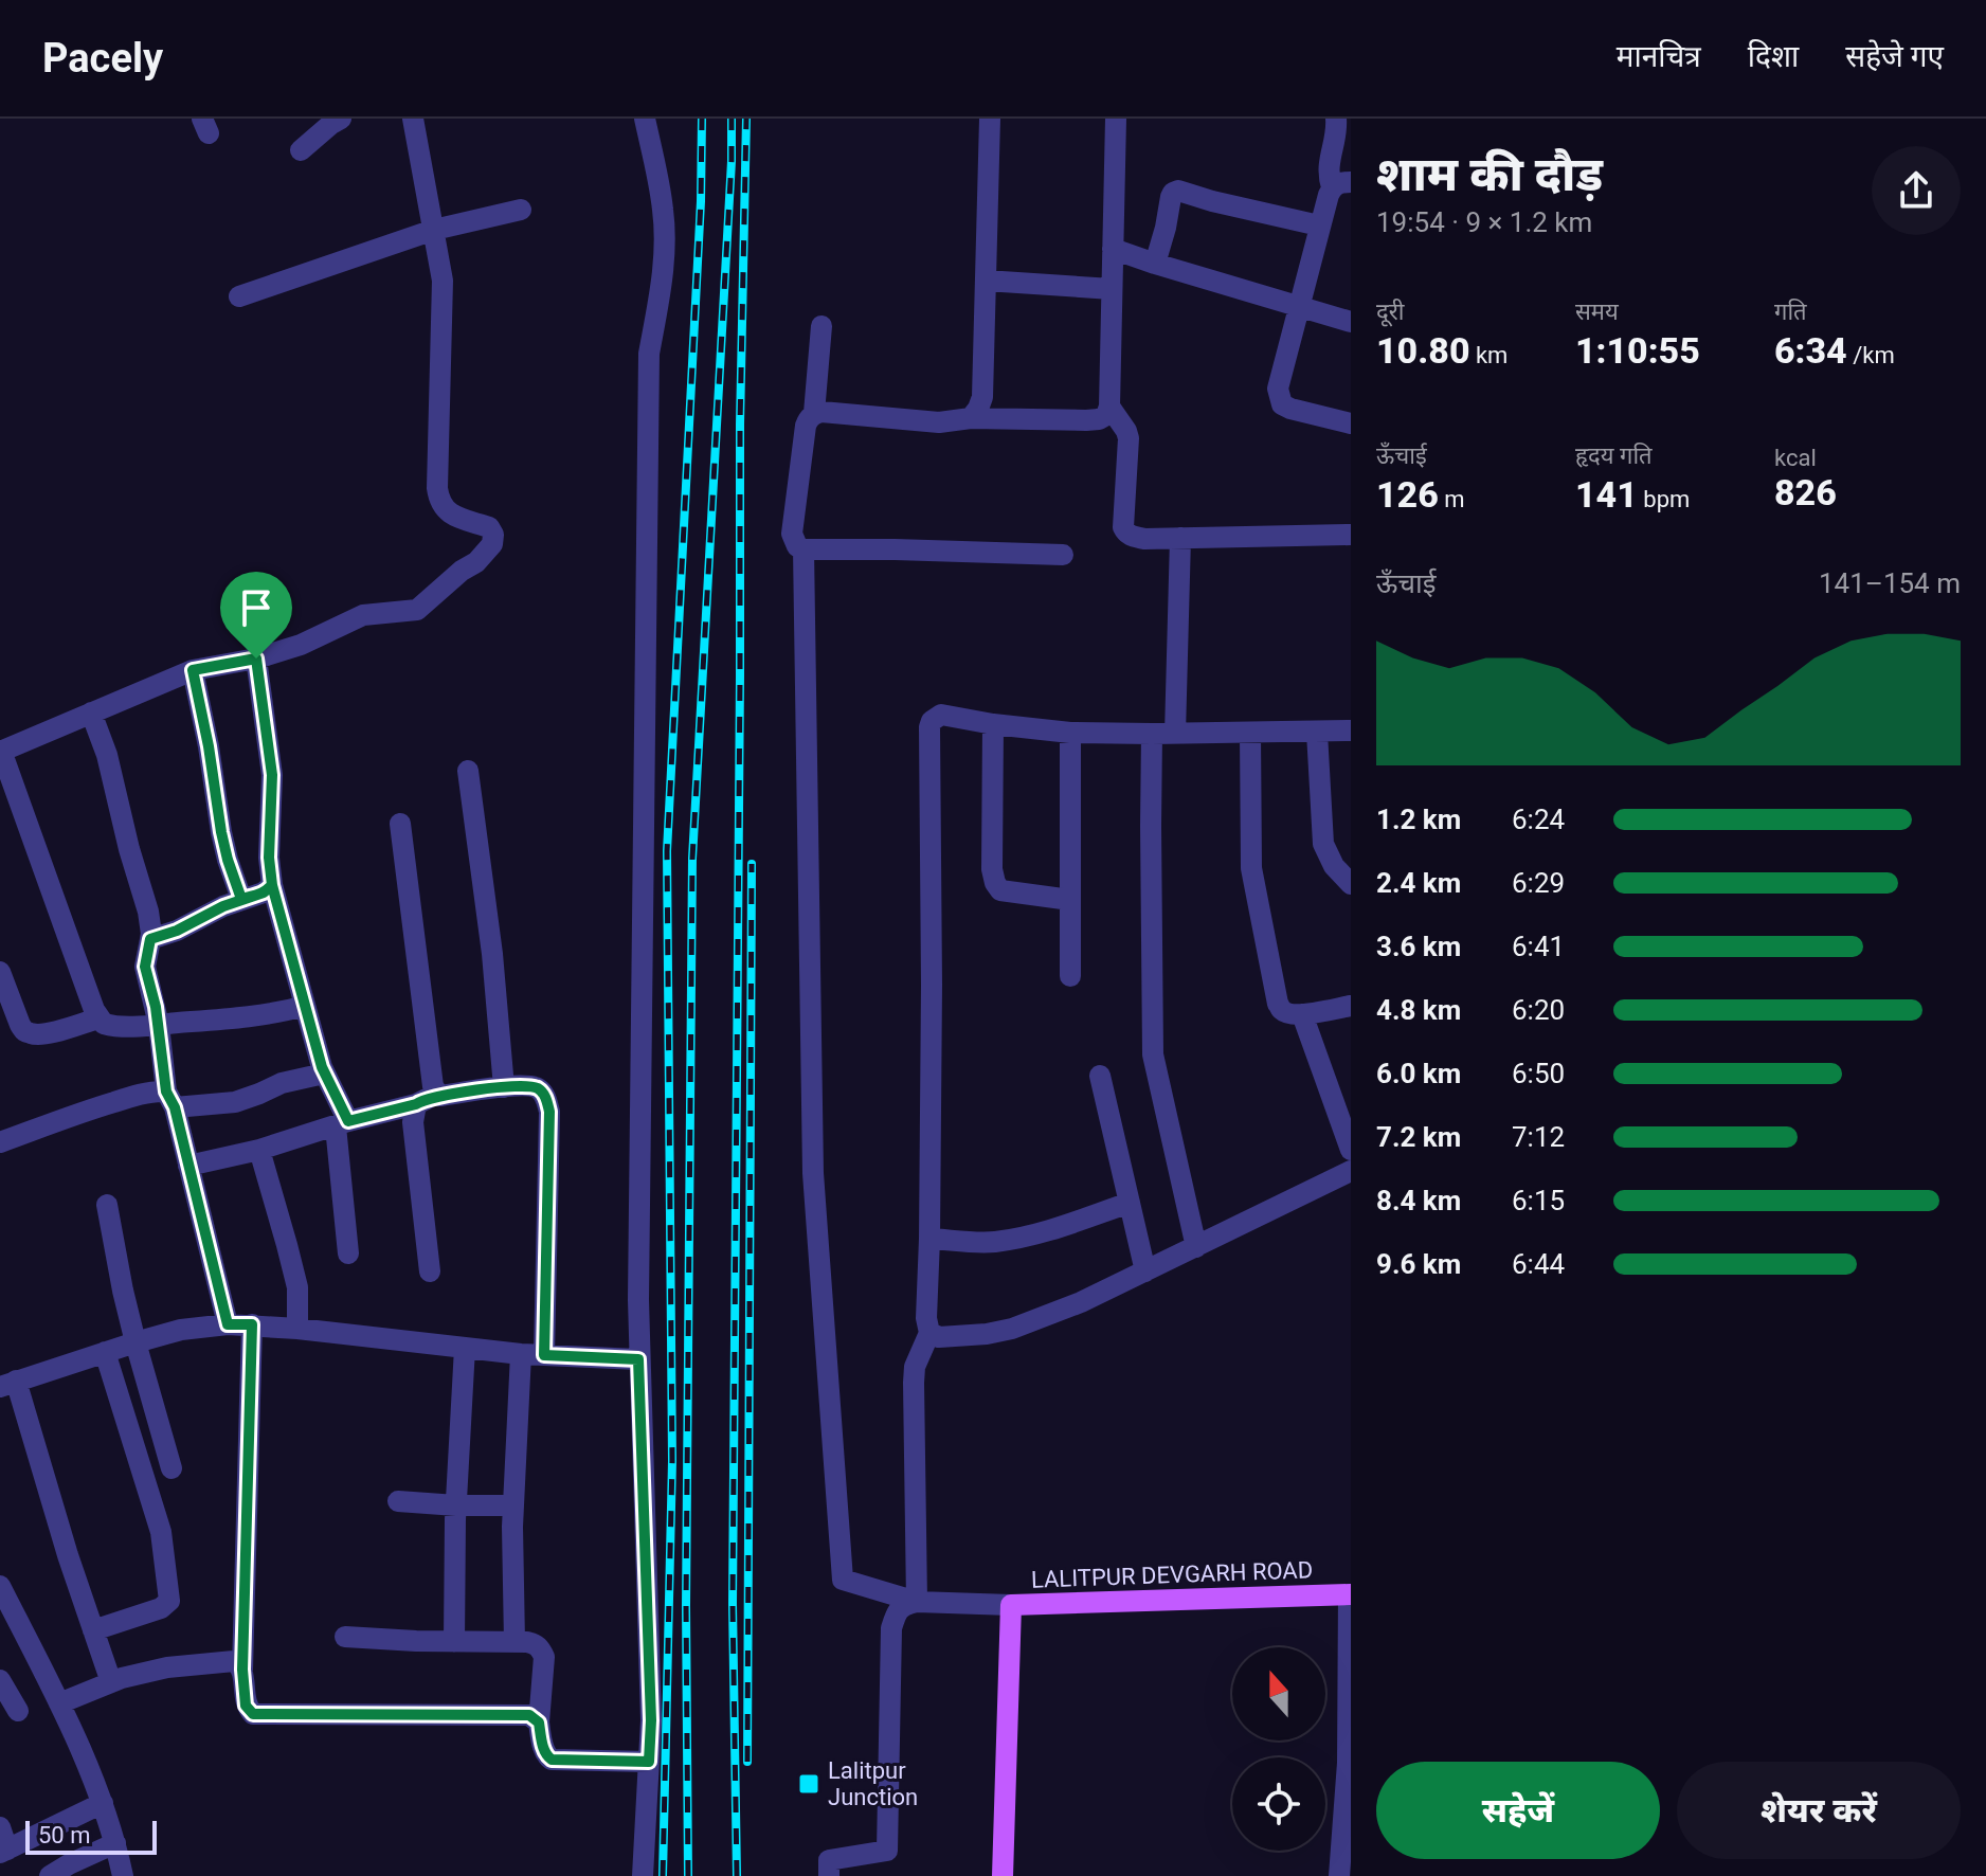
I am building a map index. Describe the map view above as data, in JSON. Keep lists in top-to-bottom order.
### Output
{
  "streets": {
    "main road": ["LALITPUR DEVGARH ROAD"]
  },
  "places": {
    "transit": ["Lalitpur Junction"]
  },
  "scale_bar": "50 m",
  "north": "top",
  "page": {
    "header": "Pacely",
    "nav": ["मानचित्र", "दिशा", "सहेजे गए"],
    "heading": ["शाम की दौड़", "19:54 · 9 × 1.2 km"],
    "stats": [
      ["दूरी", "10.80 km"],
      ["समय", "1:10:55"],
      ["गति", "6:34 /km"],
      ["ऊँचाई", "126 m"],
      ["हृदय गति", "141 bpm"],
      ["kcal", "826"]
    ],
    "chart": ["ऊँचाई", "141–154 m"],
    "list": [
      {
        "name": "1.2 km",
        "note": "6:24"
      },
      {
        "name": "2.4 km",
        "note": "6:29"
      },
      {
        "name": "3.6 km",
        "note": "6:41"
      },
      {
        "name": "4.8 km",
        "note": "6:20"
      },
      {
        "name": "6.0 km",
        "note": "6:50"
      },
      {
        "name": "7.2 km",
        "note": "7:12"
      },
      {
        "name": "8.4 km",
        "note": "6:15"
      },
      {
        "name": "9.6 km",
        "note": "6:44"
      }
    ],
    "buttons": ["सहेजें", "शेयर करें"],
    "scale": "50 m"
  }
}
